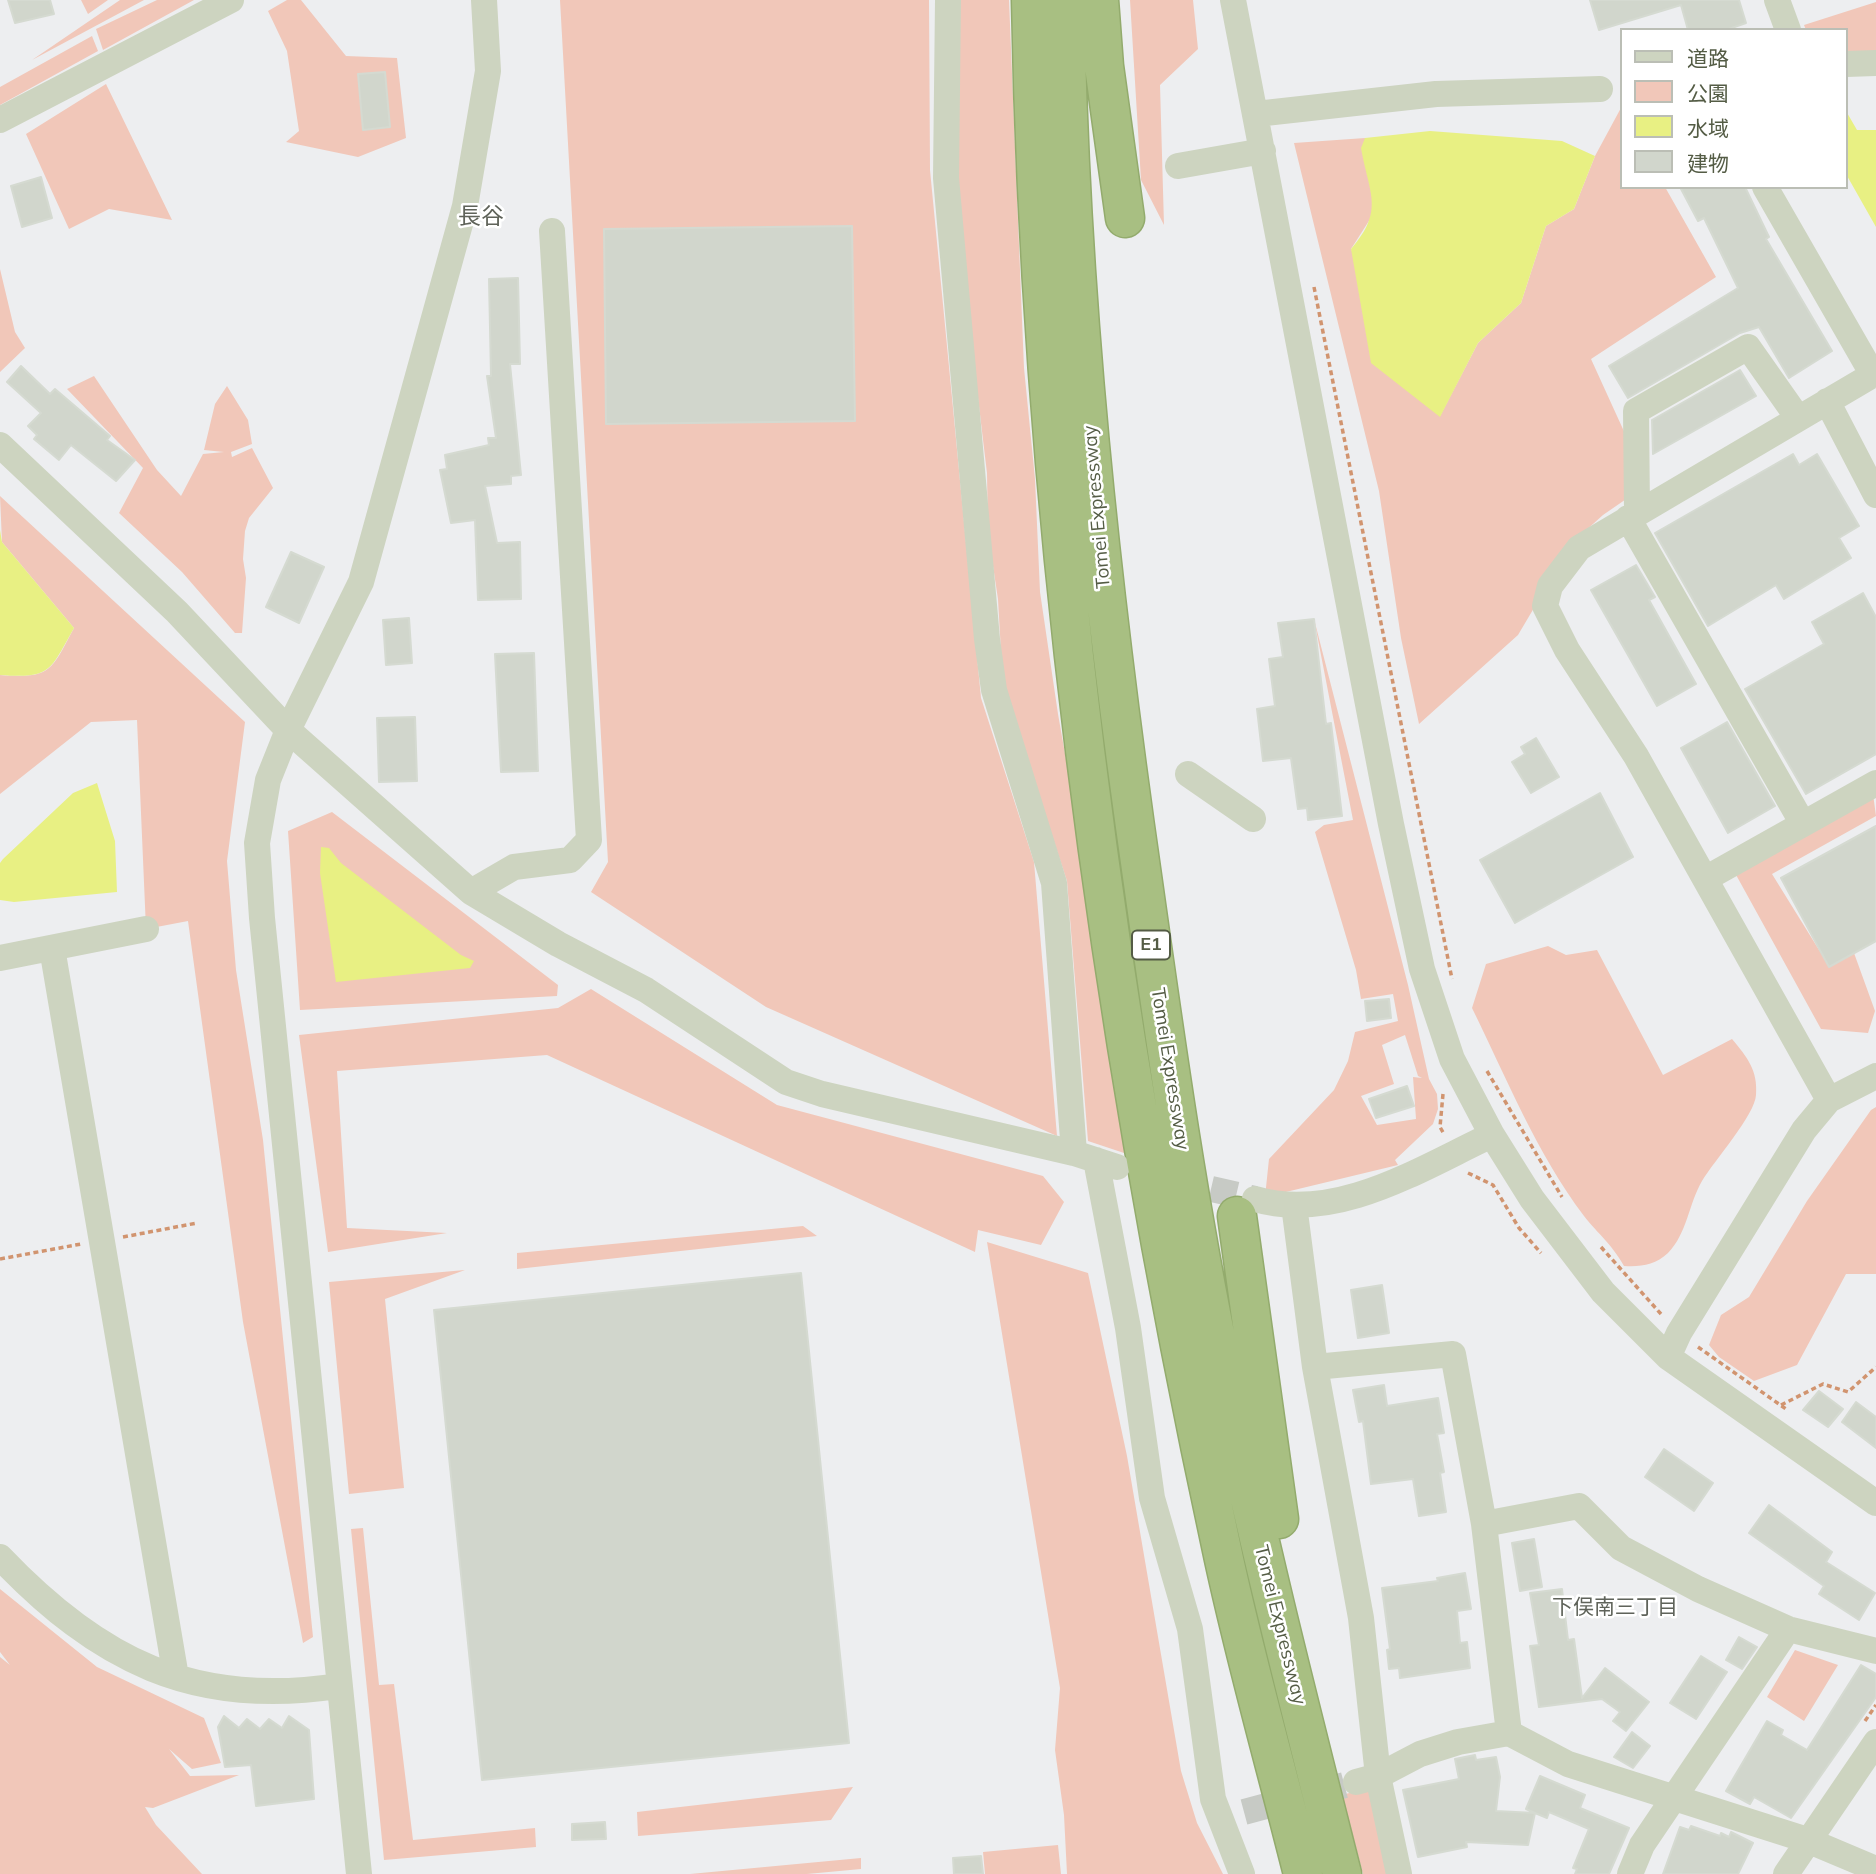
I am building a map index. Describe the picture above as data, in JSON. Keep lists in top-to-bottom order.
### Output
{
  "streets": {
    "highway": ["Tomei Expressway", "E1"]
  },
  "districts": ["長谷", "下俣南三丁目"],
  "legend": [
    "道路",
    "公園",
    "水域",
    "建物"
  ]
}
